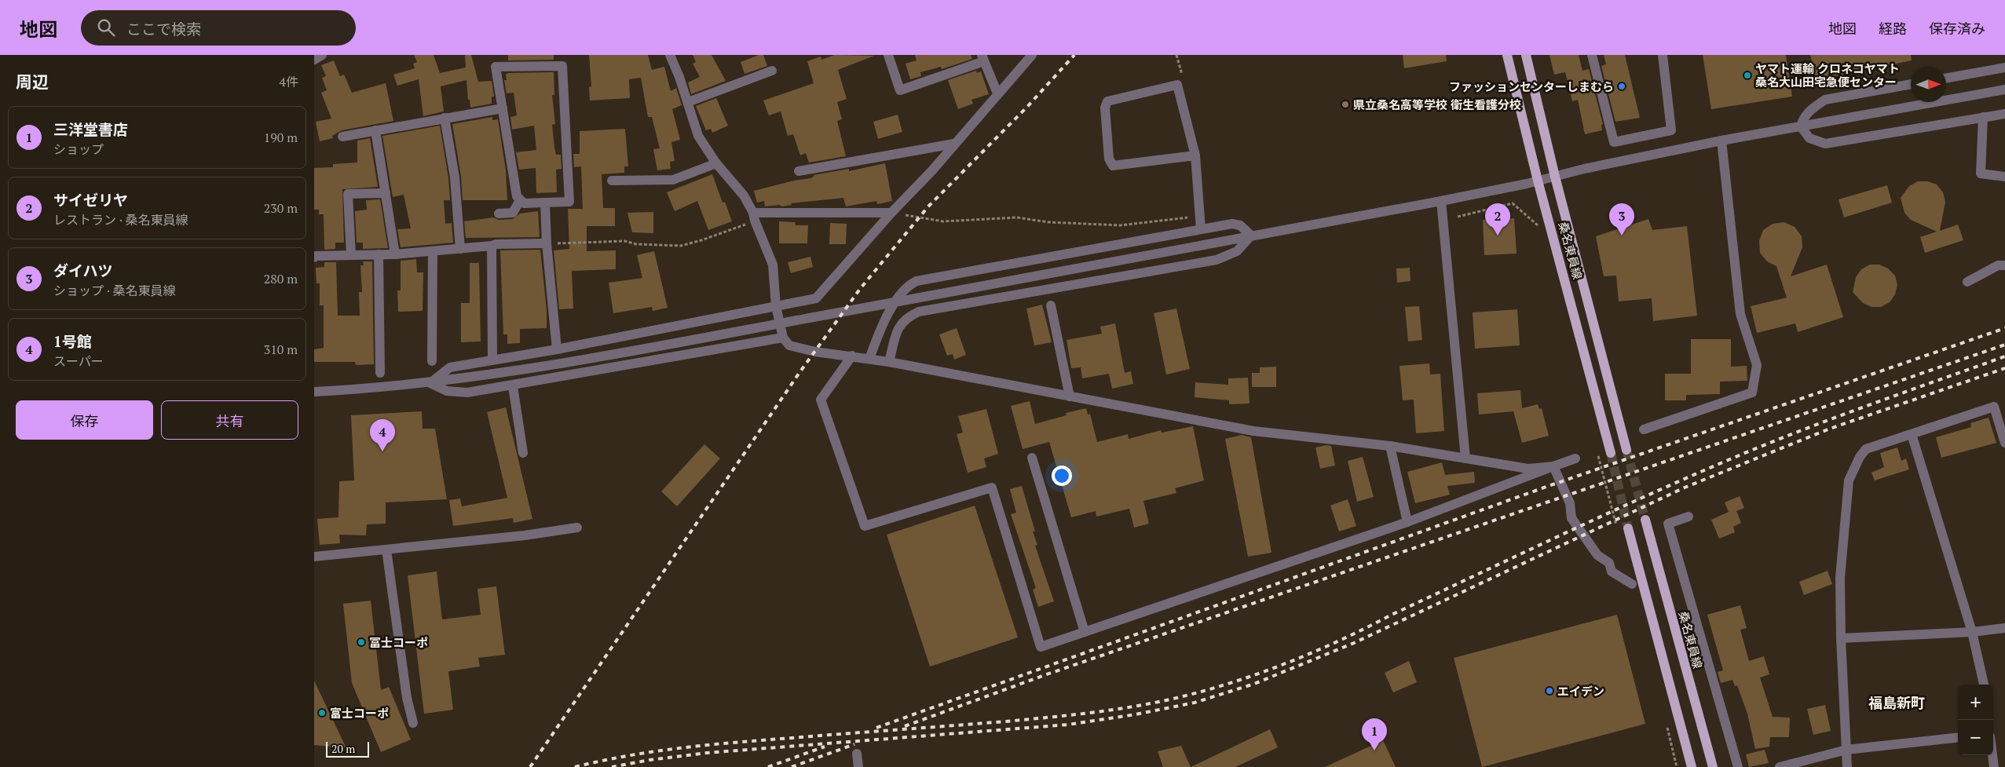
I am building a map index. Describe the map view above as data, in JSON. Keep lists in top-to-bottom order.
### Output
{
  "streets": {
    "main road": ["桑名東員線"]
  },
  "districts": ["福島新町"],
  "places": [
    "ヤマト運輸 クロネコヤマト 桑名大山田宅急便センター",
    "ファッションセンターしまむら",
    "県立桑名高等学校 衛生看護分校",
    "冨士コーポ",
    "エイデン",
    "富士コーポ"
  ],
  "scale_bar": "20 m",
  "north": "right",
  "page": {
    "header": "地図",
    "search": "ここで検索",
    "nav": ["地図", "経路", "保存済み"],
    "heading": ["周辺", "4件"],
    "list": [
      {
        "mark": "1",
        "name": "三洋堂書店",
        "note": "ショップ",
        "value": "190 m"
      },
      {
        "mark": "2",
        "name": "サイゼリヤ",
        "note": "レストラン · 桑名東員線",
        "value": "230 m"
      },
      {
        "mark": "3",
        "name": "ダイハツ",
        "note": "ショップ · 桑名東員線",
        "value": "280 m"
      },
      {
        "mark": "4",
        "name": "1号館",
        "note": "スーパー",
        "value": "310 m"
      }
    ],
    "pins": [
      "2",
      "3",
      "4",
      "1"
    ],
    "buttons": ["保存", "共有"],
    "map_buttons": ["+", "−"],
    "scale": "20 m"
  }
}
